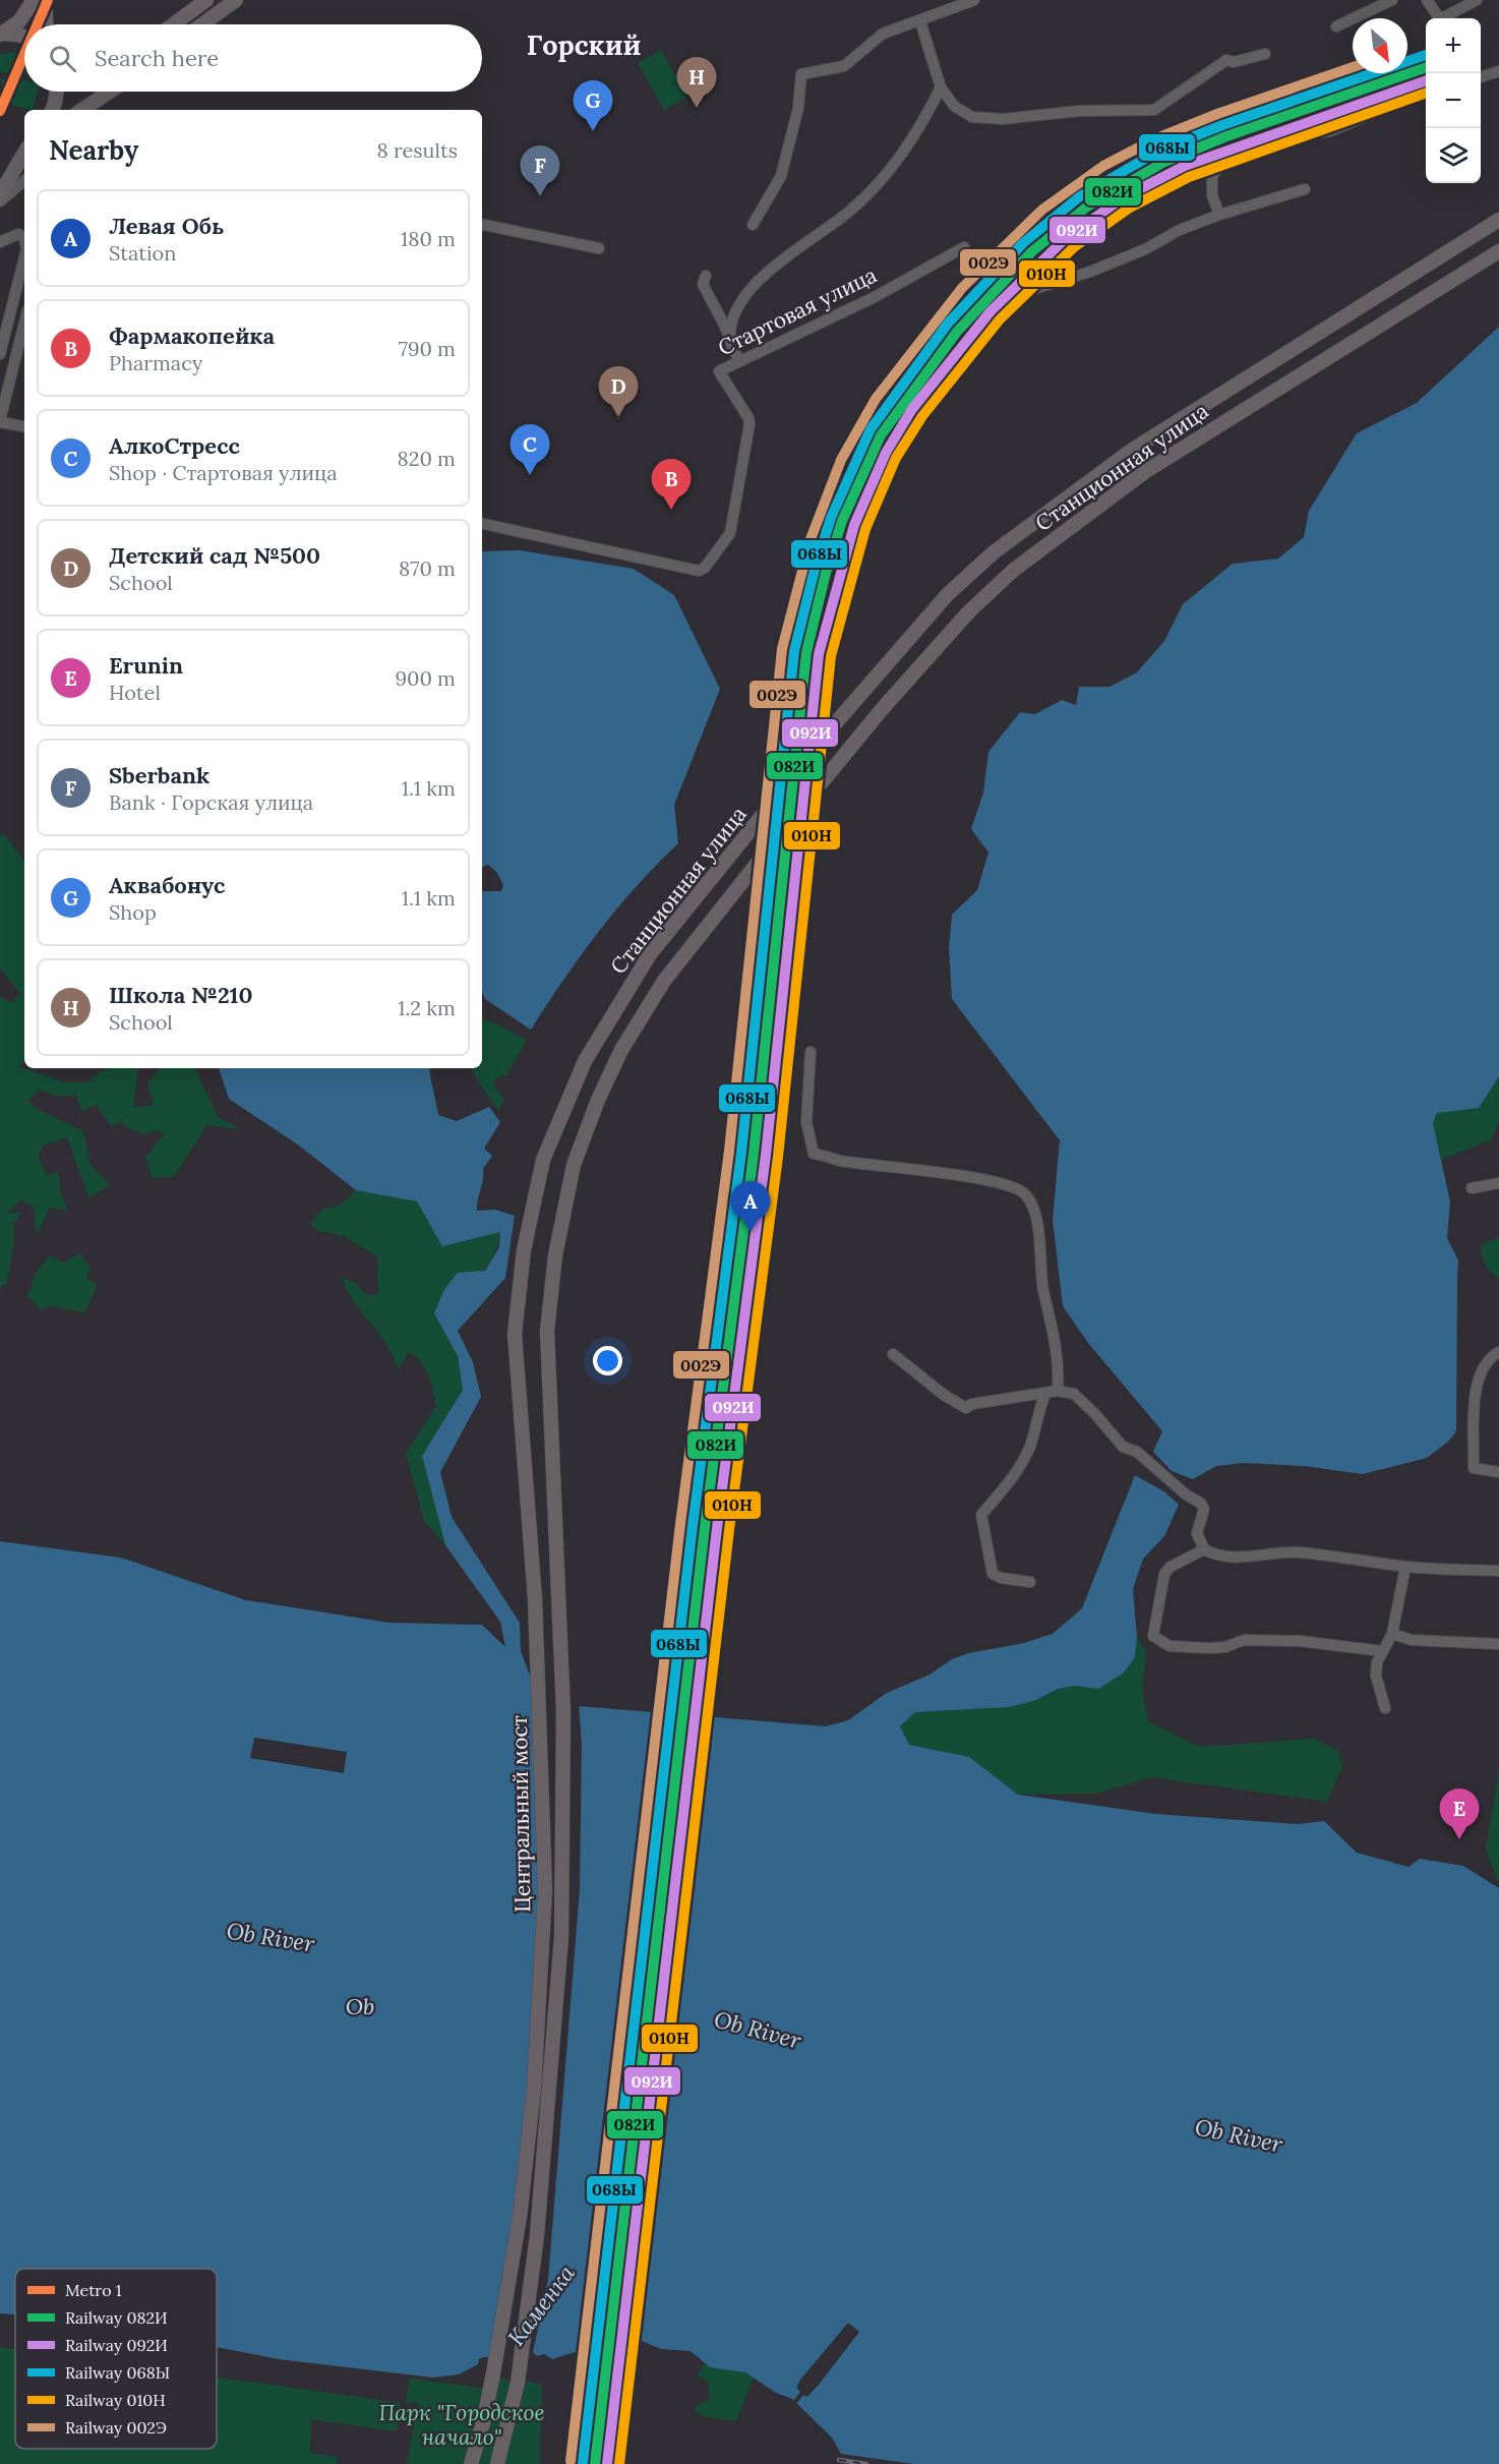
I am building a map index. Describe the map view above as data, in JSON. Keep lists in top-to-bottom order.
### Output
{
  "streets": {
    "main road": ["Станционная улица", "Центральный мост"],
    "street": ["Стартовая улица"]
  },
  "crossings": [
    ["Станционная улица", "Центральный мост"]
  ],
  "districts": ["Горский"],
  "water": ["Ob River", "Ob", "Каменка"],
  "parks": ["Парк \"Городское начало\""],
  "lines": [
    "metro line 1",
    "rail line 068Ы",
    "rail line 002Э",
    "rail line 082И",
    "rail line 092И",
    "rail line 010Н"
  ],
  "legend": [
    "Metro 1",
    "Railway 082И",
    "Railway 092И",
    "Railway 068Ы",
    "Railway 010Н",
    "Railway 002Э"
  ],
  "north": "bottom right",
  "page": {
    "map_buttons": ["+", "−"],
    "search": "Search here",
    "pins": [
      "H",
      "G",
      "F",
      "D",
      "C",
      "B",
      "A",
      "E"
    ],
    "heading": ["Nearby", "8 results"],
    "list": [
      {
        "mark": "A",
        "name": "Левая Обь",
        "note": "Station",
        "value": "180 m"
      },
      {
        "mark": "B",
        "name": "Фармакопейка",
        "note": "Pharmacy",
        "value": "790 m"
      },
      {
        "mark": "C",
        "name": "АлкоСтресс",
        "note": "Shop · Стартовая улица",
        "value": "820 m"
      },
      {
        "mark": "D",
        "name": "Детский сад №500",
        "note": "School",
        "value": "870 m"
      },
      {
        "mark": "E",
        "name": "Erunin",
        "note": "Hotel",
        "value": "900 m"
      },
      {
        "mark": "F",
        "name": "Sberbank",
        "note": "Bank · Горская улица",
        "value": "1.1 km"
      },
      {
        "mark": "G",
        "name": "Аквабонус",
        "note": "Shop",
        "value": "1.1 km"
      },
      {
        "mark": "H",
        "name": "Школа №210",
        "note": "School",
        "value": "1.2 km"
      }
    ]
  }
}
